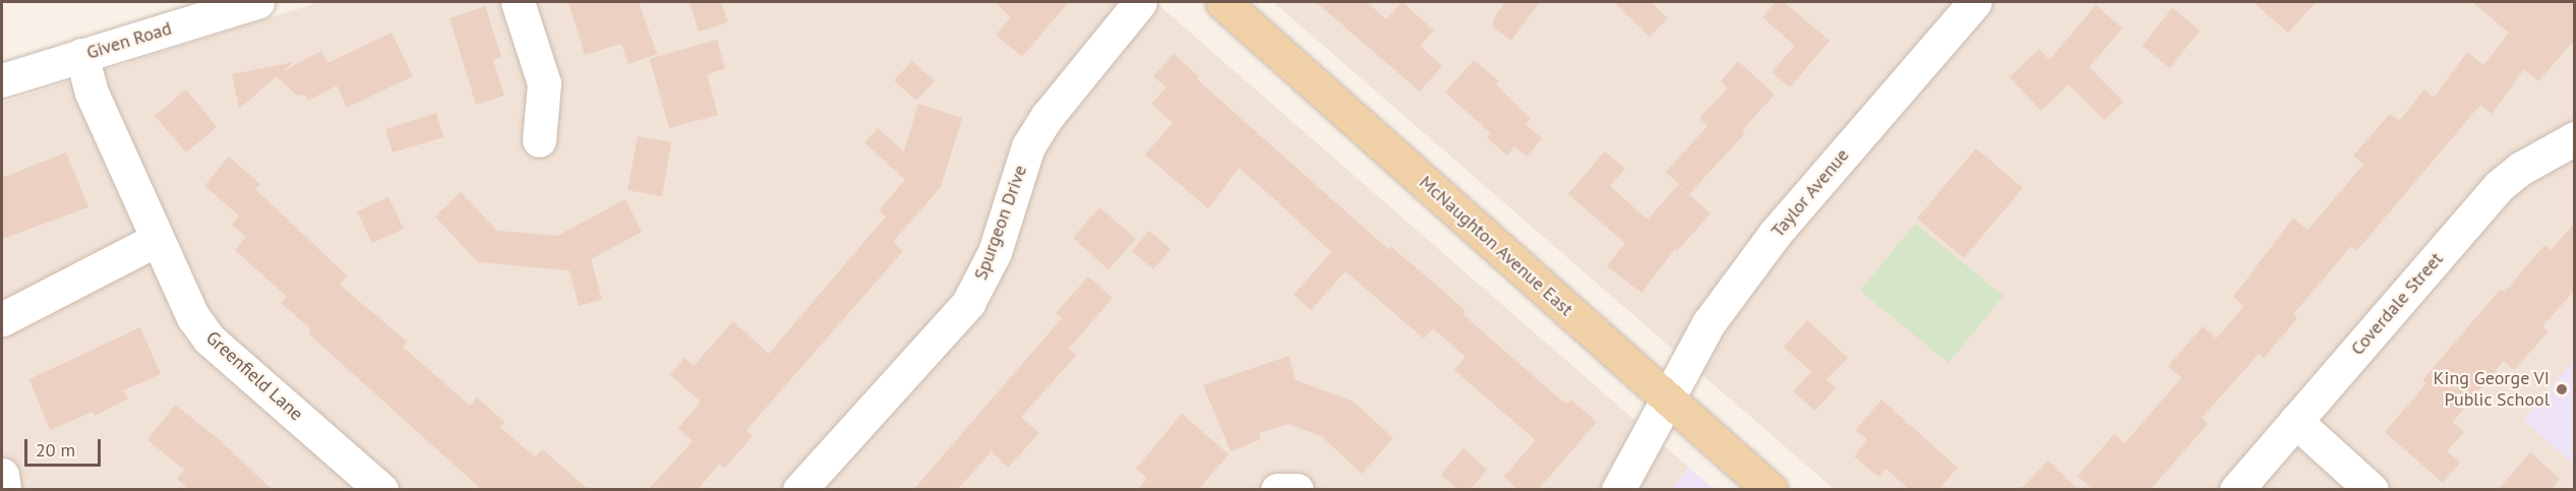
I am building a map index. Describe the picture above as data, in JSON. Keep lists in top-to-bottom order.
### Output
{
  "streets": {
    "main road": ["McNaughton Avenue East"],
    "street": [
      "Given Road",
      "Taylor Avenue",
      "Spurgeon Drive",
      "Coverdale Street",
      "Greenfield Lane"
    ]
  },
  "crossings": [
    ["Given Road", "Greenfield Lane"],
    ["Taylor Avenue", "McNaughton Avenue East"]
  ],
  "places": ["King George VI Public School"],
  "scale_bar": "20 m"
}
